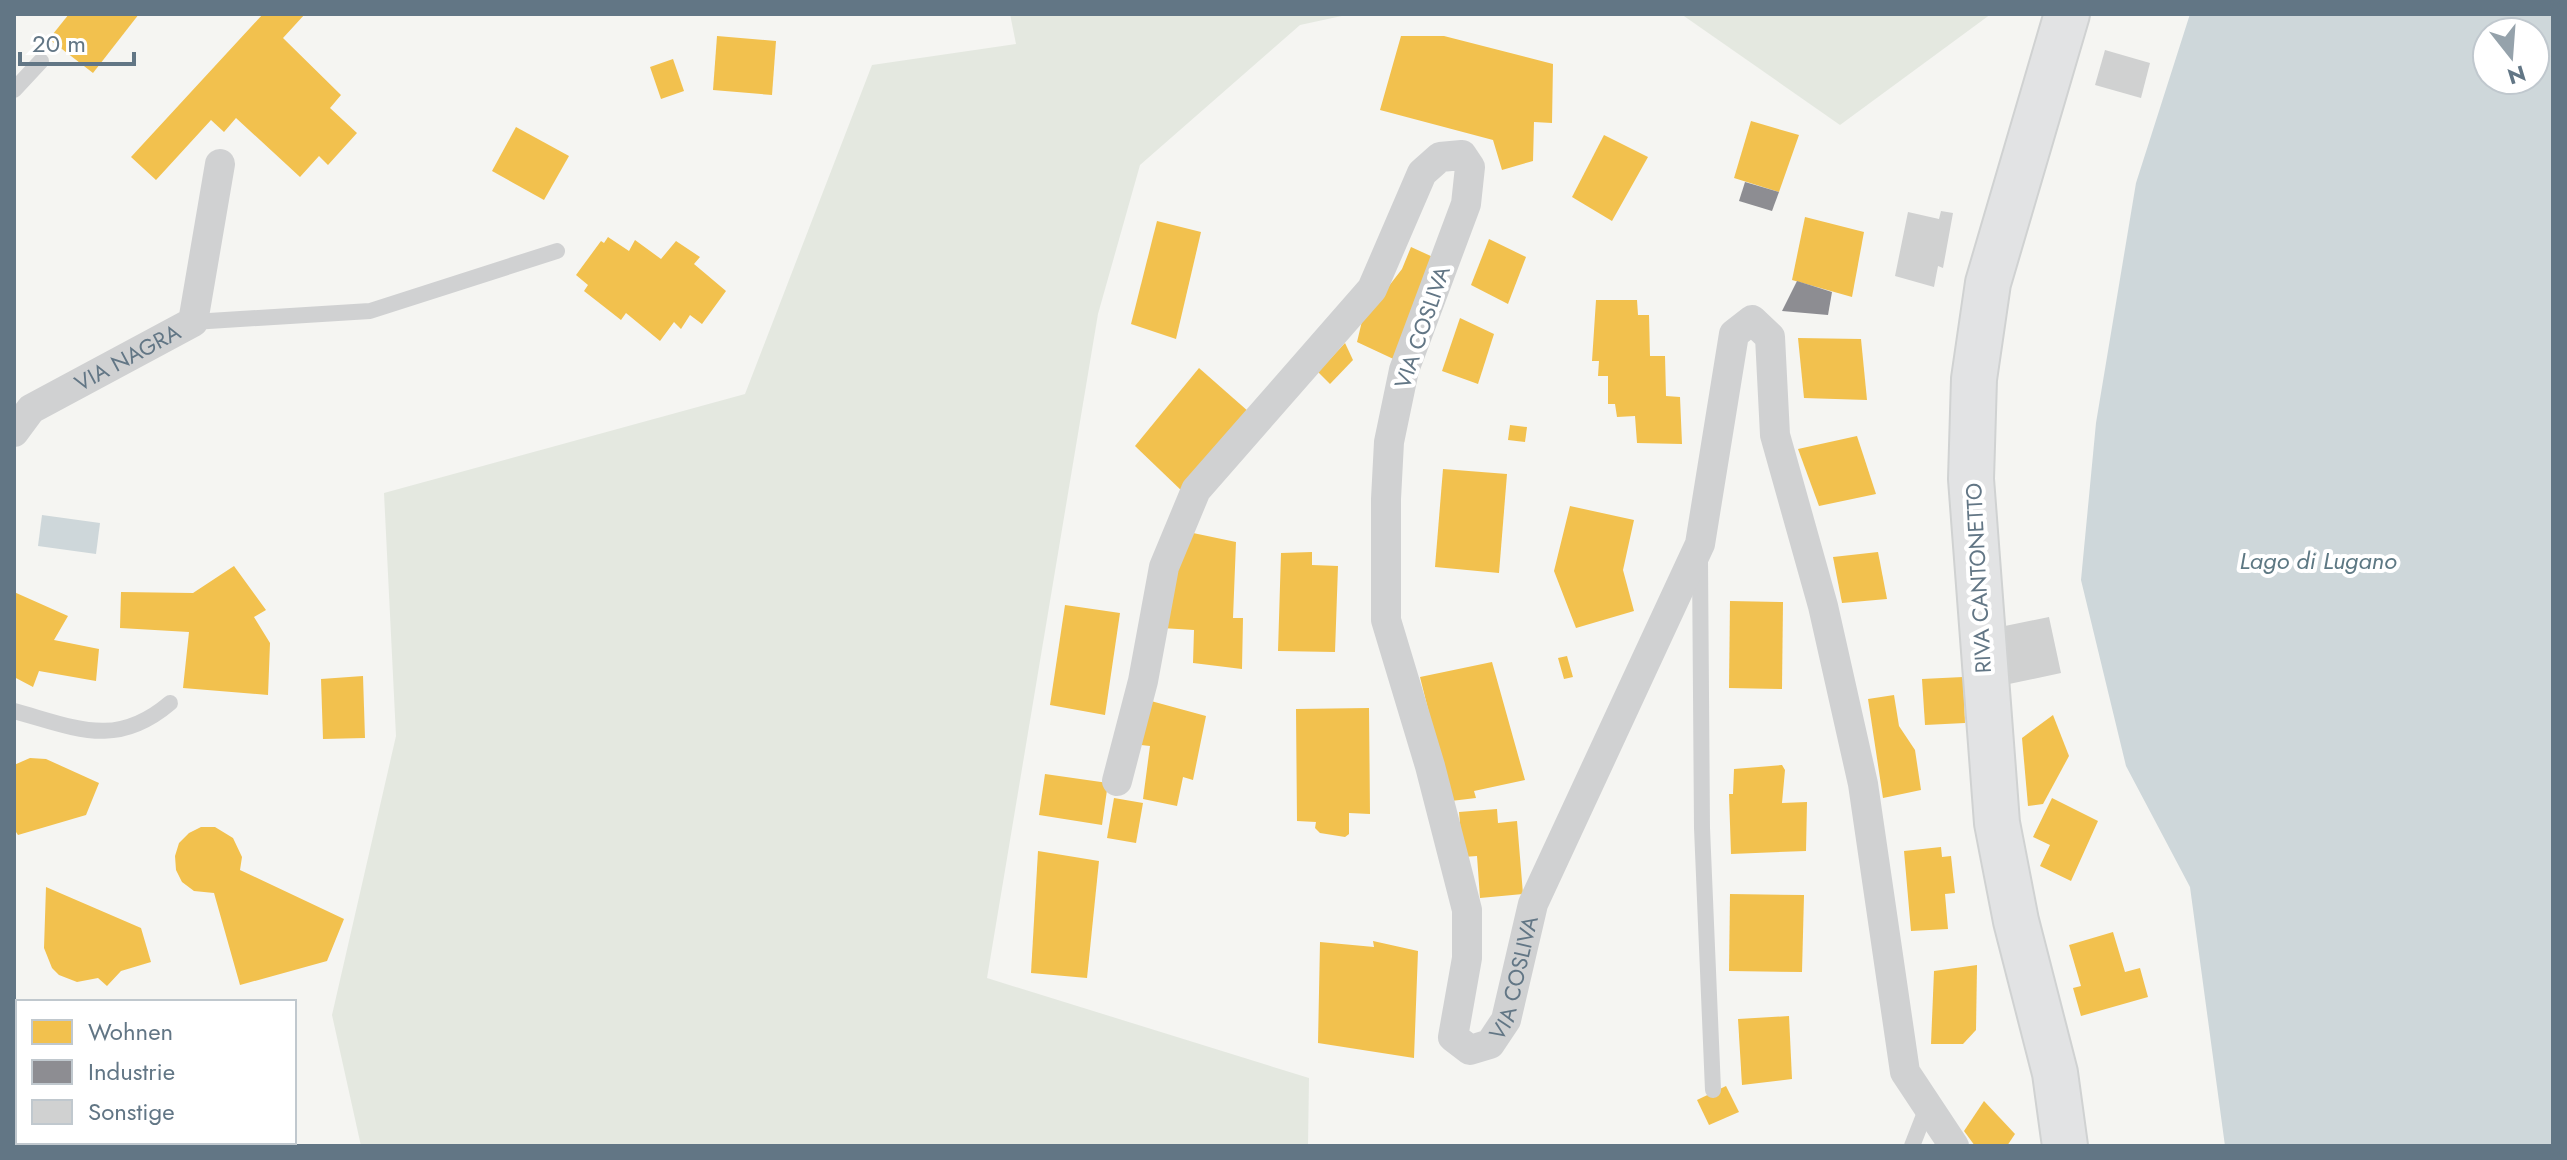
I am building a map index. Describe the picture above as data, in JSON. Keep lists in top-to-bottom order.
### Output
{
  "streets": {
    "main road": ["RIVA CANTONETTO"],
    "street": ["VIA COSLIVA", "VIA NAGRA"]
  },
  "water": ["Lago di Lugano"],
  "legend": ["Wohnen", "Industrie", "Sonstige"],
  "scale_bar": "20 m",
  "north": "bottom"
}
